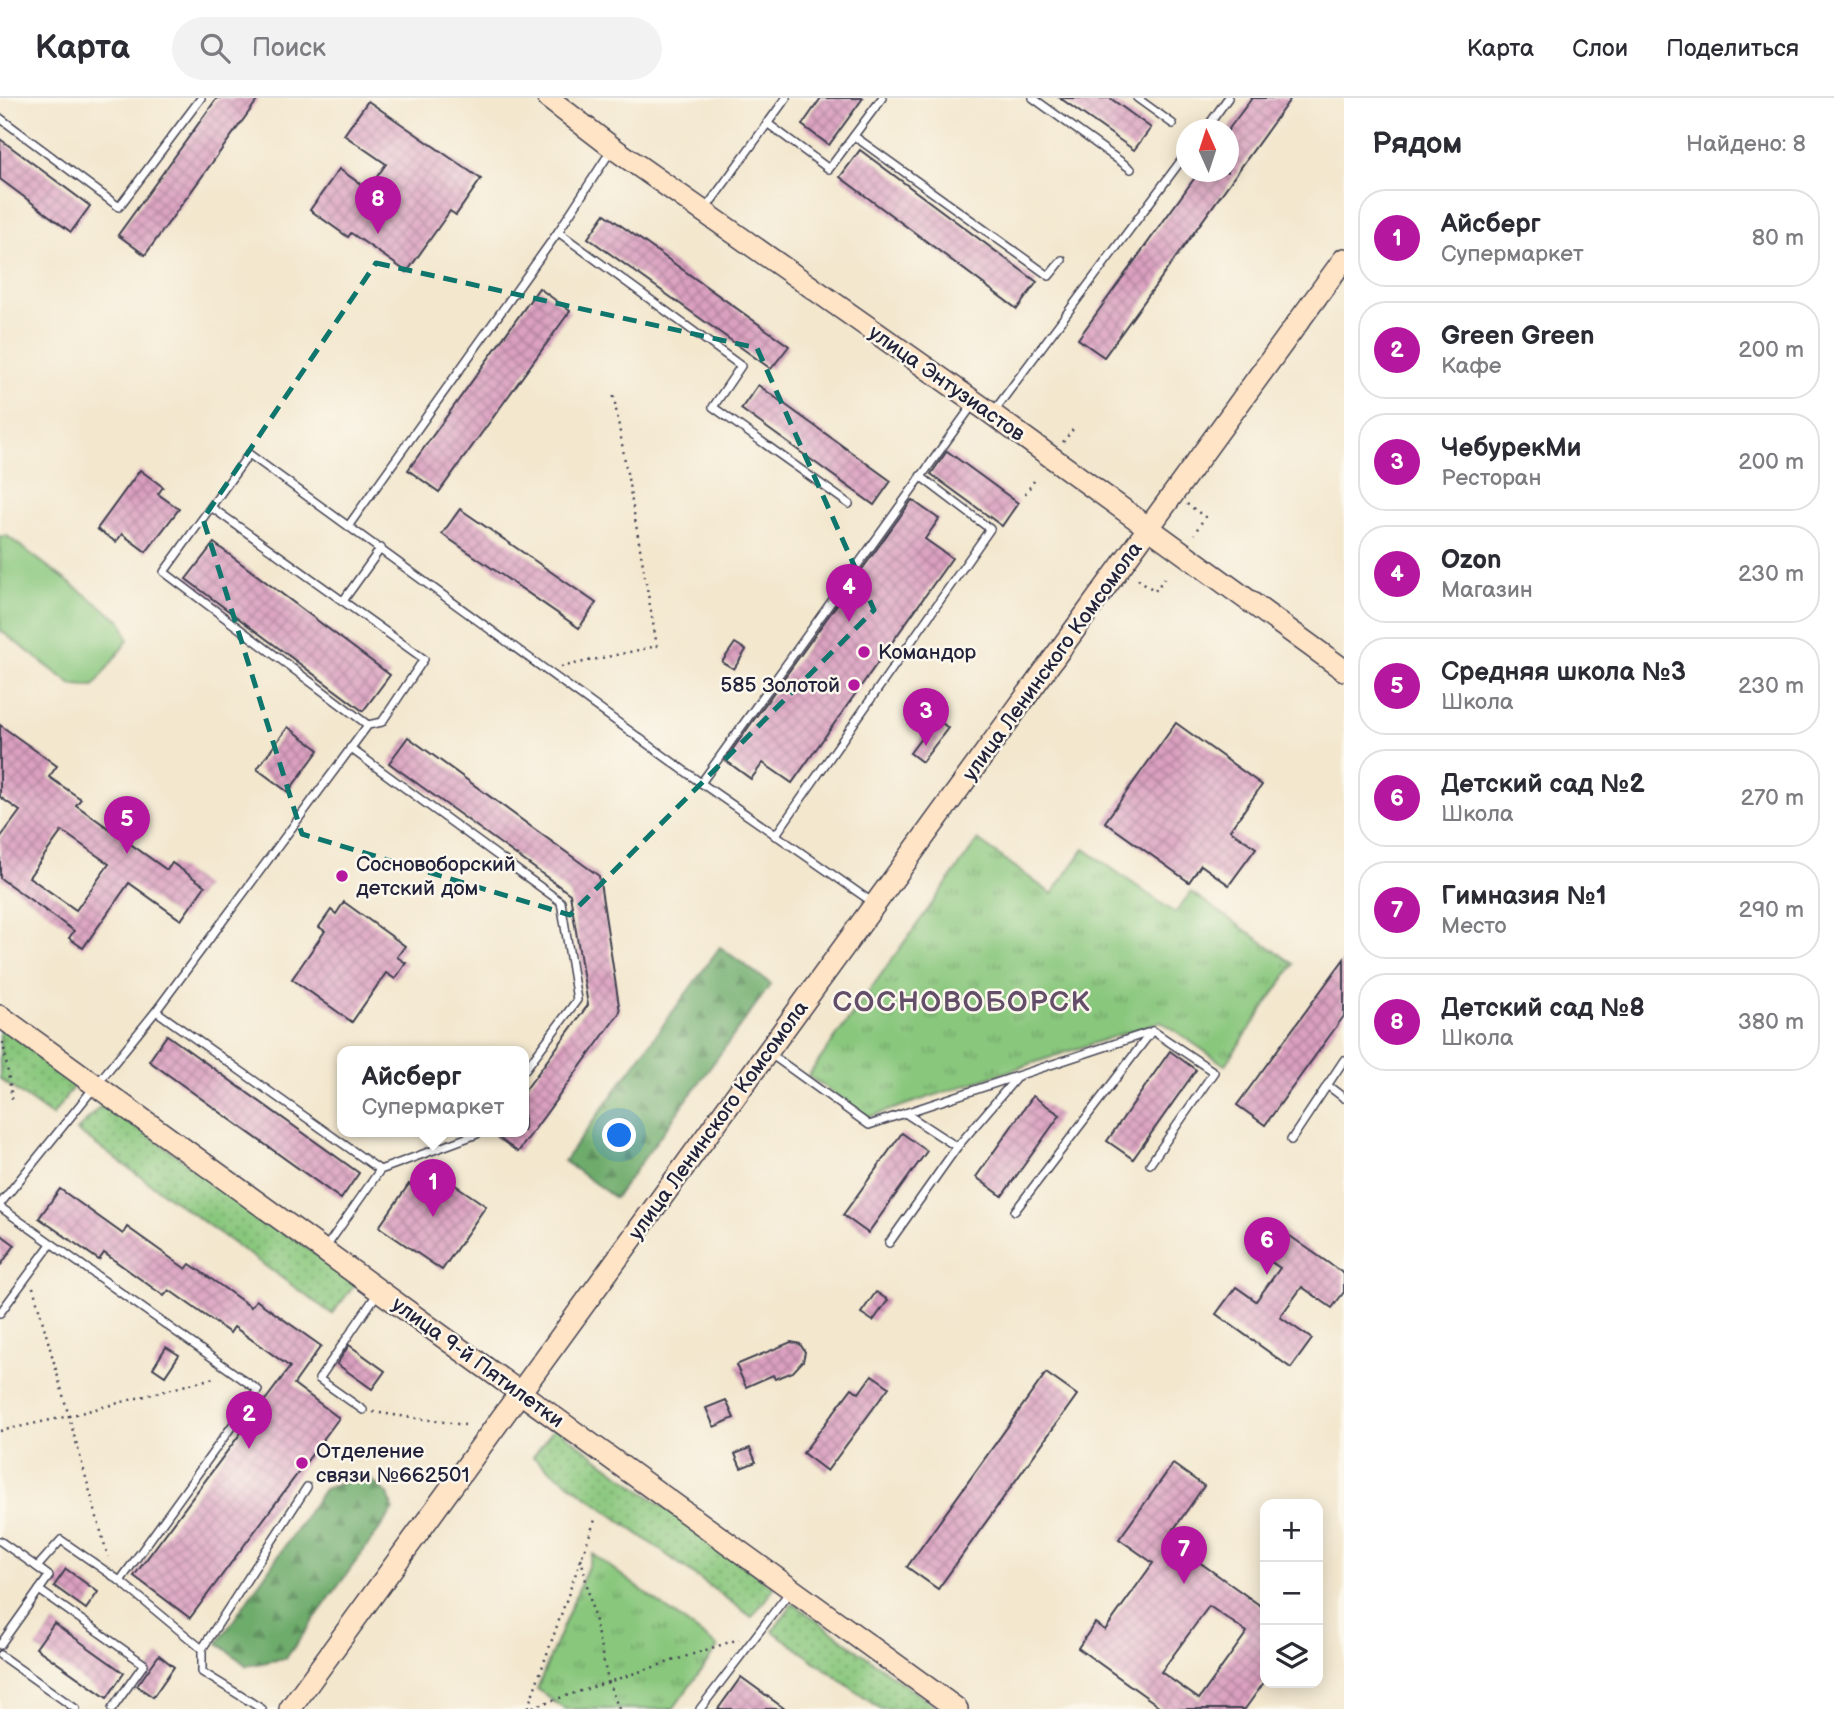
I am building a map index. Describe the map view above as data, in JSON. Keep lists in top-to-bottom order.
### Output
{
  "streets": {
    "street": ["улица Энтузиастов", "улица Ленинского Комсомола", "улица 9-й Пятилетки"]
  },
  "crossings": [
    ["улица Энтузиастов", "улица Ленинского Комсомола"],
    ["улица Ленинского Комсомола", "улица 9-й Пятилетки"]
  ],
  "districts": ["СОСНОВОБОРСК"],
  "places": [
    "Командор",
    "585 Золотой",
    "Сосновоборский детский дом",
    "Отделение связи №662501"
  ],
  "north": "top",
  "page": {
    "header": "Карта",
    "search": "Поиск",
    "nav": ["Карта", "Слои", "Поделиться"],
    "heading": ["Рядом", "Найдено: 8"],
    "pins": [
      "8",
      "4",
      "3",
      "5",
      "1",
      "6",
      "2",
      "7"
    ],
    "list": [
      {
        "mark": "1",
        "name": "Айсберг",
        "note": "Супермаркет",
        "value": "80 m"
      },
      {
        "mark": "2",
        "name": "Green Green",
        "note": "Кафе",
        "value": "200 m"
      },
      {
        "mark": "3",
        "name": "ЧебурекМи",
        "note": "Ресторан",
        "value": "200 m"
      },
      {
        "mark": "4",
        "name": "Ozon",
        "note": "Магазин",
        "value": "230 m"
      },
      {
        "mark": "5",
        "name": "Средняя школа №3",
        "note": "Школа",
        "value": "230 m"
      },
      {
        "mark": "6",
        "name": "Детский сад №2",
        "note": "Школа",
        "value": "270 m"
      },
      {
        "mark": "7",
        "name": "Гимназия №1",
        "note": "Место",
        "value": "290 m"
      },
      {
        "mark": "8",
        "name": "Детский сад №8",
        "note": "Школа",
        "value": "380 m"
      }
    ],
    "popup": ["Айсберг", "Супермаркет"],
    "map_buttons": ["+", "−"]
  }
}
